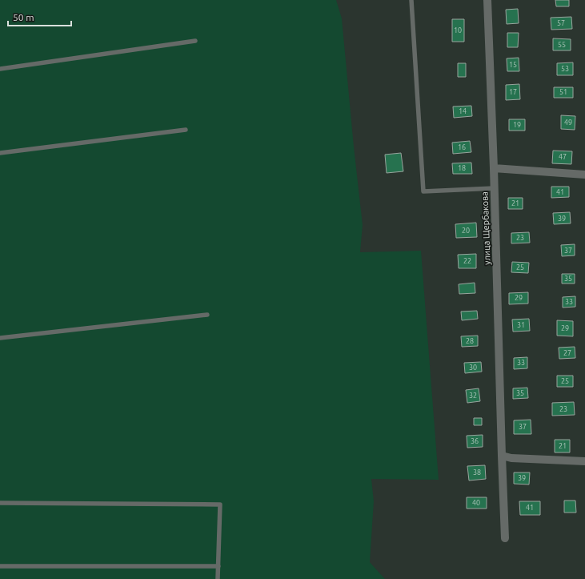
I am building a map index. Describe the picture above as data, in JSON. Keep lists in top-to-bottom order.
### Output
{
  "streets": {
    "street": ["улица Щербакова"]
  },
  "house_numbers": [
    "57",
    "10",
    "55",
    "15",
    "53",
    "17",
    "51",
    "14",
    "49",
    "19",
    "16",
    "47",
    "18",
    "41",
    "21",
    "39",
    "20",
    "23",
    "37",
    "22",
    "25",
    "35",
    "29",
    "33",
    "31",
    "29",
    "28",
    "27",
    "33",
    "30",
    "25",
    "35",
    "32",
    "23",
    "37",
    "36",
    "21",
    "38",
    "39",
    "40",
    "41"
  ],
  "scale_bar": "50 m"
}
